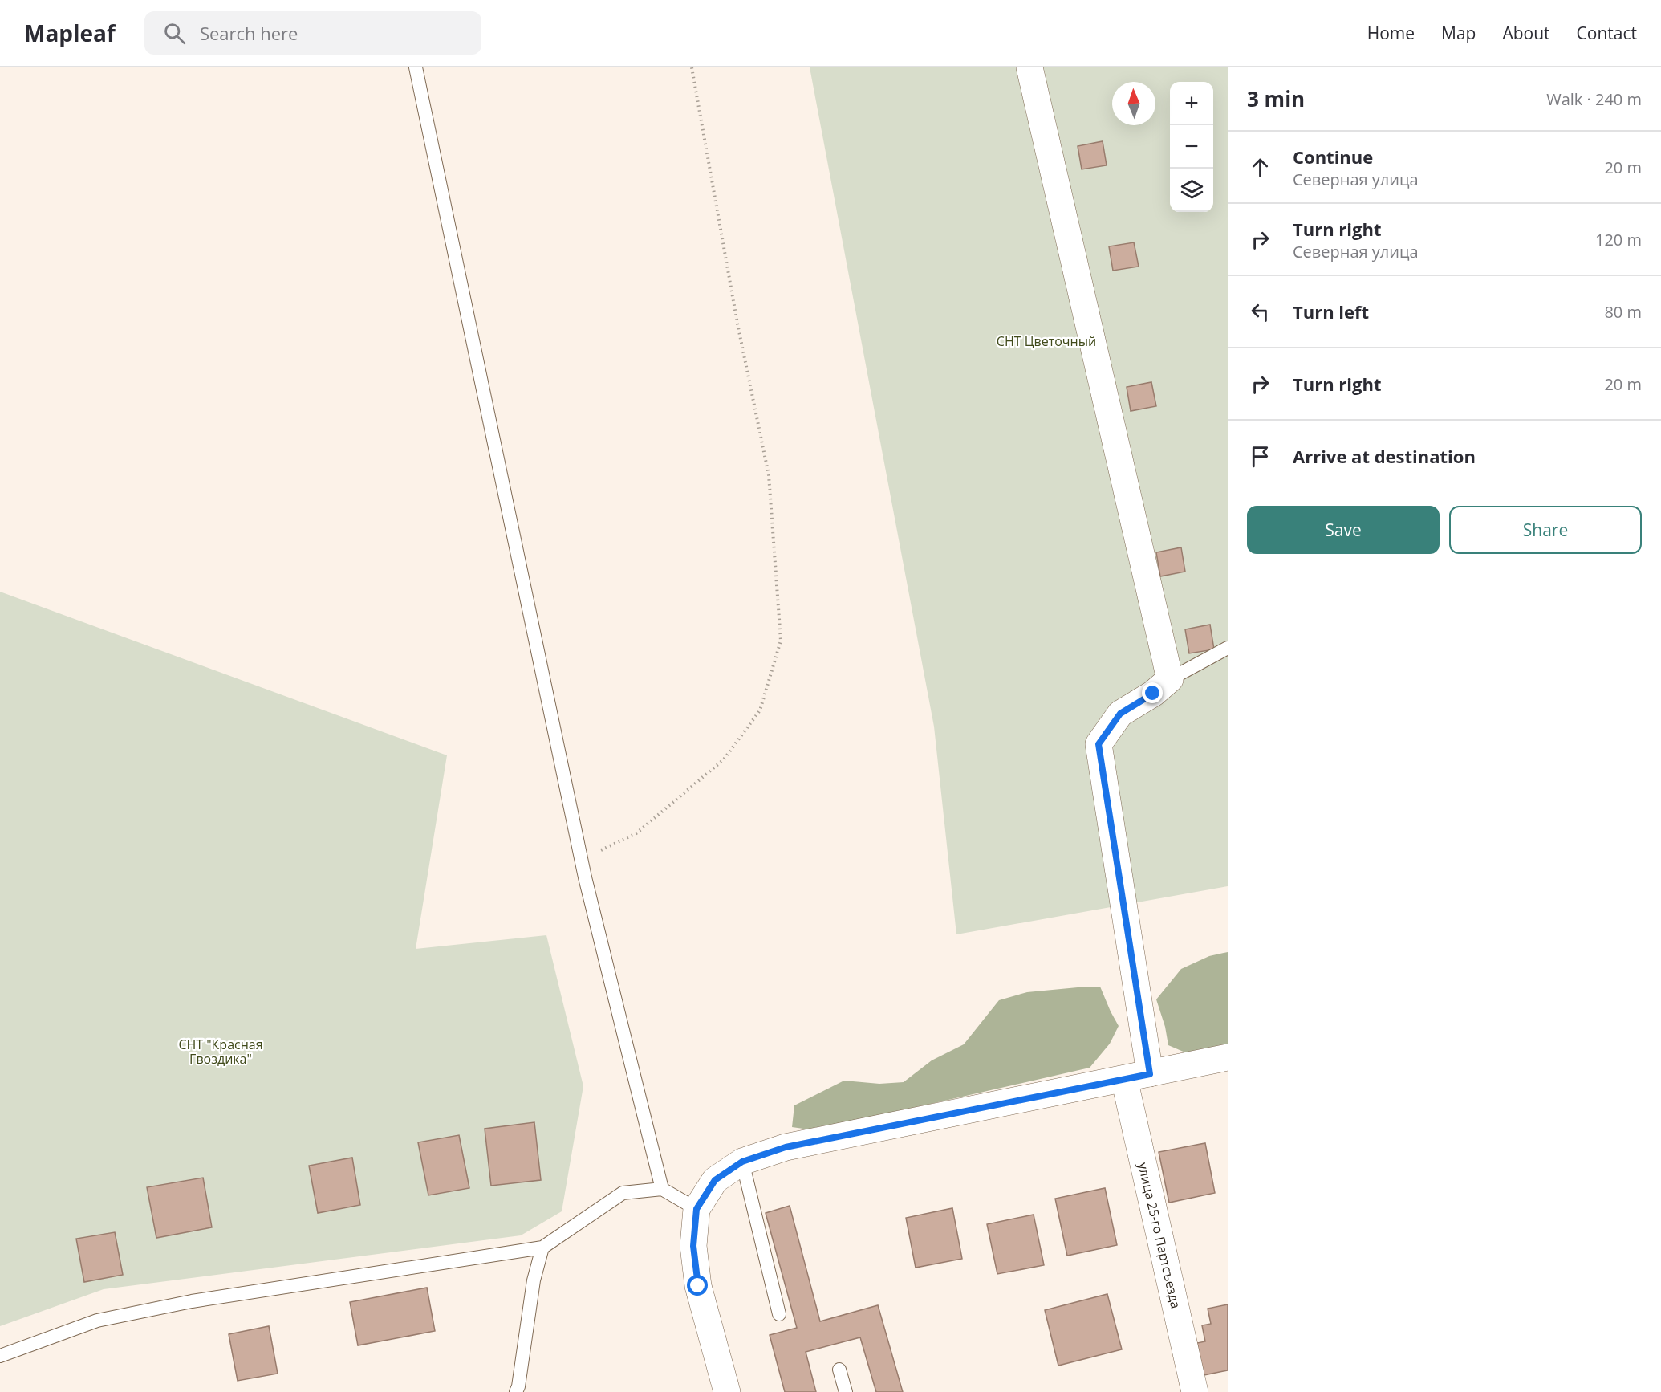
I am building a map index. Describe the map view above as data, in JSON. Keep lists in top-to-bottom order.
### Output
{
  "streets": {
    "street": ["улица 25-го Партсъезда"]
  },
  "parks": ["СНТ Цветочный", "СНТ \"Красная Гвоздика\""],
  "north": "top",
  "page": {
    "header": "Mapleaf",
    "search": "Search here",
    "nav": [
      "Home",
      "Map",
      "About",
      "Contact"
    ],
    "heading": ["3 min", "Walk · 240 m"],
    "map_buttons": ["+", "−"],
    "list": [
      ["Continue", "Северная улица", "20 m"],
      ["Turn right", "Северная улица", "120 m"],
      ["Turn left", "80 m"],
      ["Turn right", "20 m"],
      "Arrive at destination"
    ],
    "buttons": ["Save", "Share"]
  }
}
